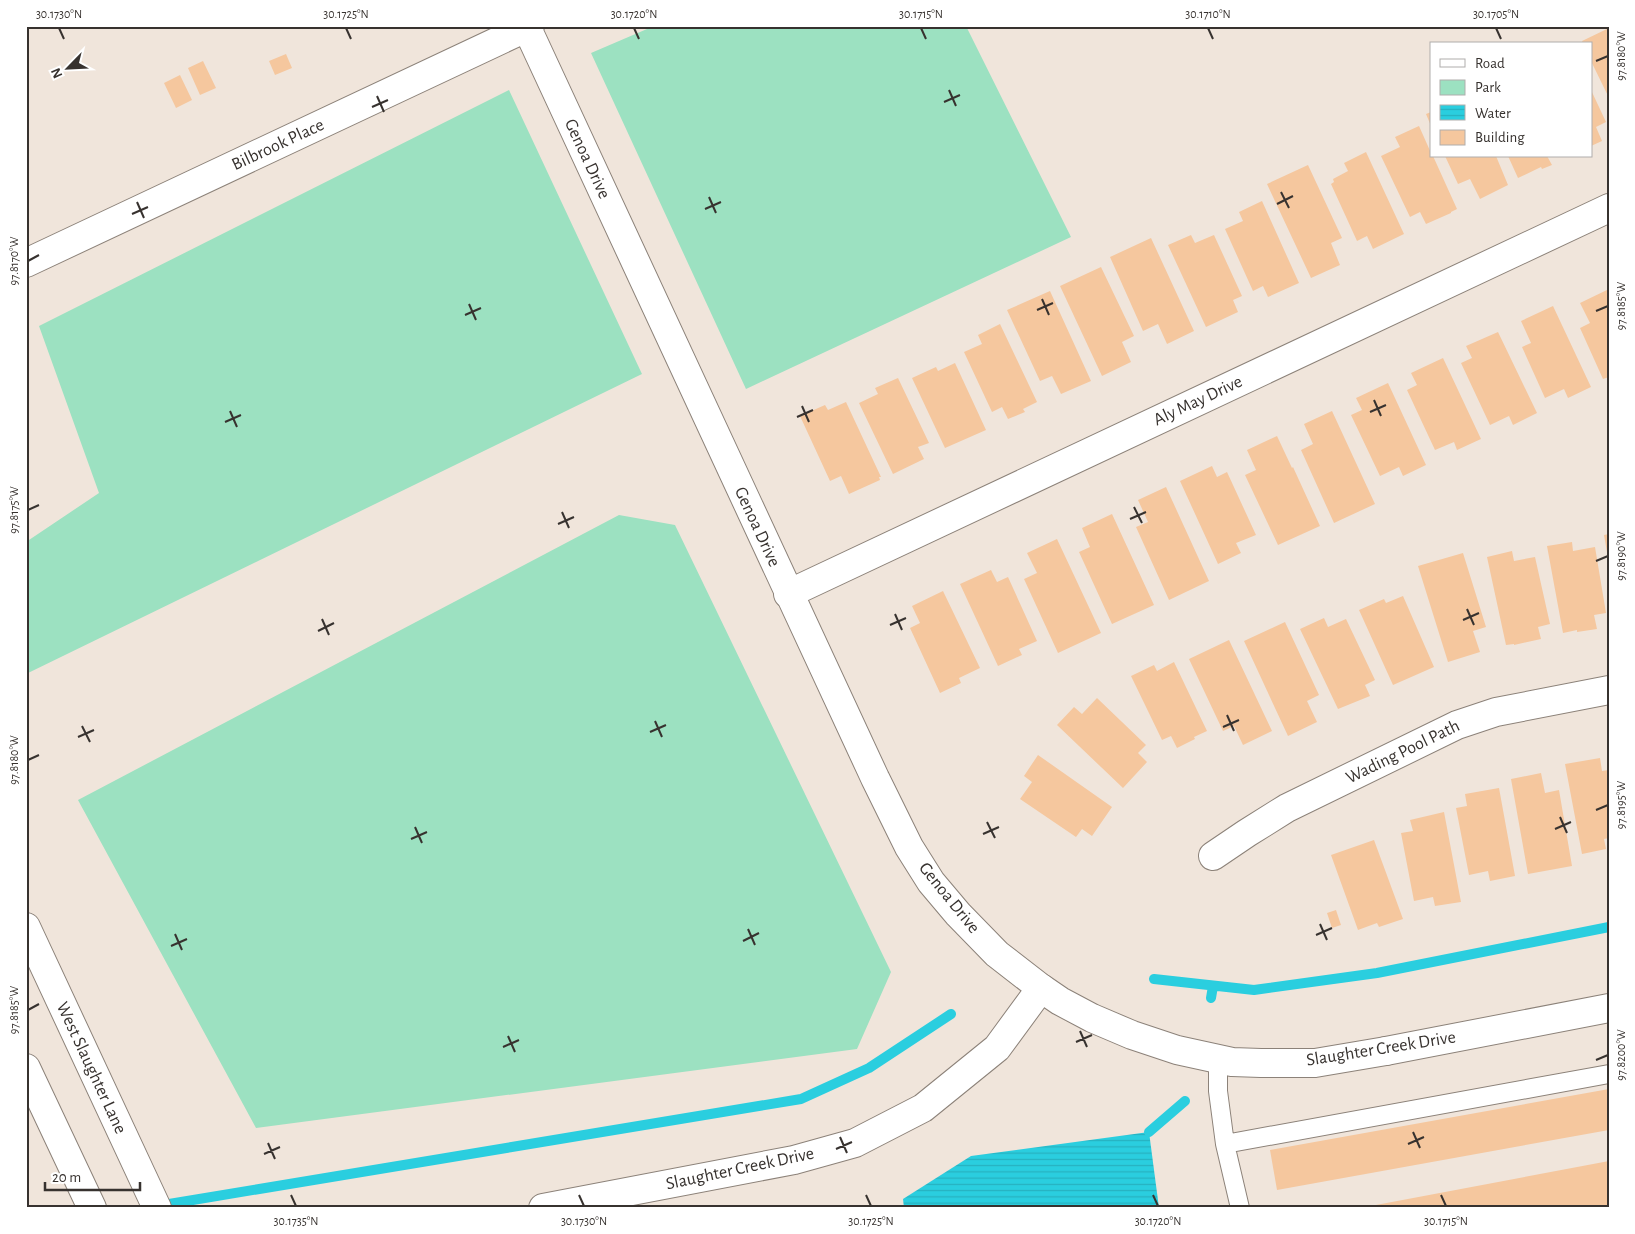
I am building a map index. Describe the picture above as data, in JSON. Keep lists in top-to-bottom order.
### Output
{
  "streets": {
    "street": [
      "Bilbrook Place",
      "Genoa Drive",
      "Aly May Drive",
      "Wading Pool Path",
      "Slaughter Creek Drive",
      "West Slaughter Lane"
    ]
  },
  "crossings": [
    ["Bilbrook Place", "Genoa Drive"],
    ["Genoa Drive", "Aly May Drive"],
    ["Genoa Drive", "Slaughter Creek Drive"]
  ],
  "legend": [
    "Road",
    "Park",
    "Water",
    "Building"
  ],
  "scale_bar": "20 m",
  "north": "bottom left",
  "coordinates": [
    "30.1730°N",
    "30.1725°N",
    "30.1720°N",
    "30.1715°N",
    "30.1710°N",
    "30.1705°N",
    "97.8180°W",
    "97.8170°W",
    "97.8185°W",
    "97.8175°W",
    "97.8190°W",
    "97.8195°W",
    "97.8200°W",
    "30.1735°N"
  ]
}
